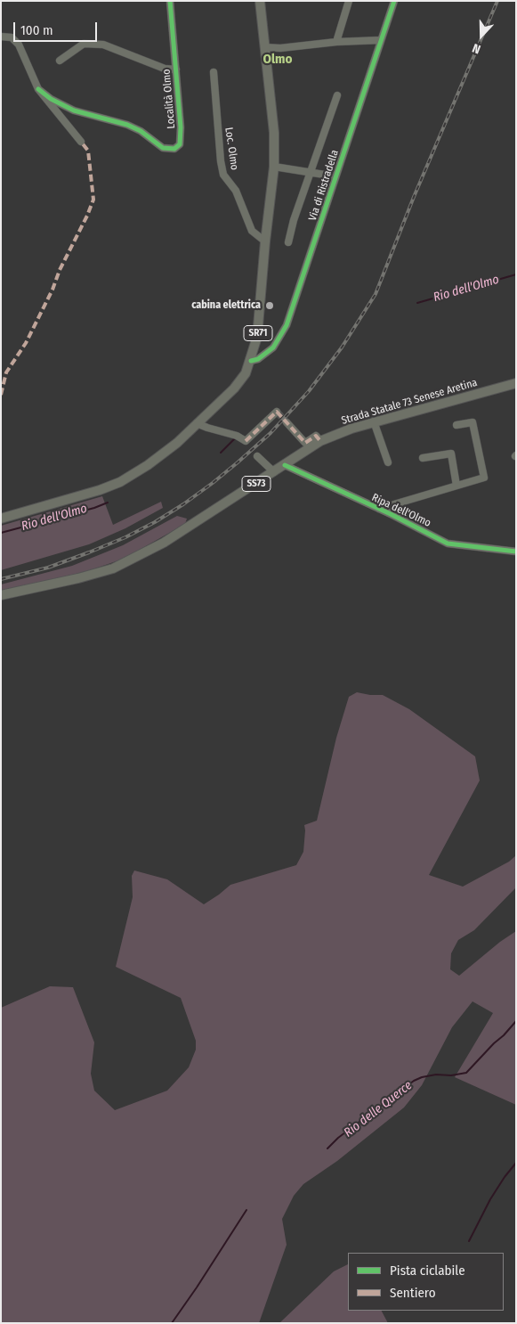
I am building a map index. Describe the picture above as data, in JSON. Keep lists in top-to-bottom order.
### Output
{
  "streets": {
    "main road": ["SR71", "Strada Statale 73 Senese Aretina", "SS73"],
    "street": [
      "Località Olmo",
      "Loc. Olmo",
      "Via di Ristradella",
      "Ripa dell'Olmo"
    ]
  },
  "crossings": [
    ["Loc. Olmo", "SR71"],
    ["Via di Ristradella", "SR71"],
    ["Strada Statale 73 Senese Aretina", "Ripa dell'Olmo"]
  ],
  "districts": ["Olmo"],
  "water": ["Rio dell'Olmo", "Rio delle Querce"],
  "places": ["cabina elettrica"],
  "legend": ["Pista ciclabile", "Sentiero"],
  "scale_bar": "100 m",
  "north": "bottom"
}
